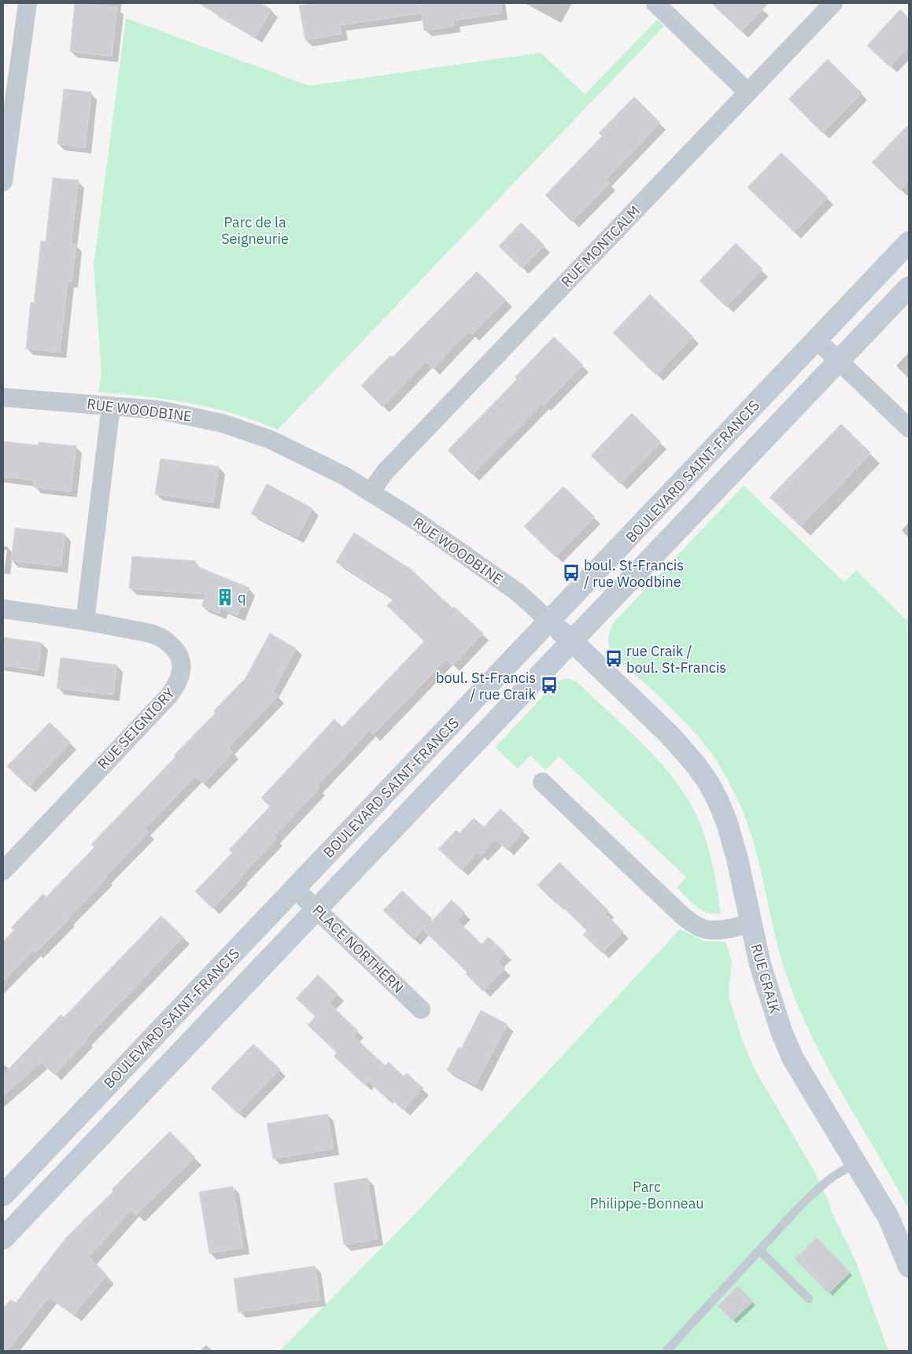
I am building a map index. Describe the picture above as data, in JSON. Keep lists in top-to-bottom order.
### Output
{
  "streets": {
    "street": [
      "RUE MONTCALM",
      "RUE WOODBINE",
      "BOULEVARD SAINT-FRANCIS",
      "RUE SEIGNIORY",
      "PLACE NORTHERN",
      "RUE CRAIK"
    ]
  },
  "crossings": [
    ["RUE MONTCALM", "RUE WOODBINE"],
    ["RUE WOODBINE", "BOULEVARD SAINT-FRANCIS"],
    ["RUE WOODBINE", "RUE CRAIK"],
    ["BOULEVARD SAINT-FRANCIS", "PLACE NORTHERN"]
  ],
  "parks": ["Parc de la Seigneurie", "Parc Philippe-Bonneau"],
  "places": {
    "bus stop": ["boul. St-Francis / rue Woodbine", "rue Craik / boul. St-Francis", "boul. St-Francis / rue Craik"],
    "building": ["q"]
  }
}
